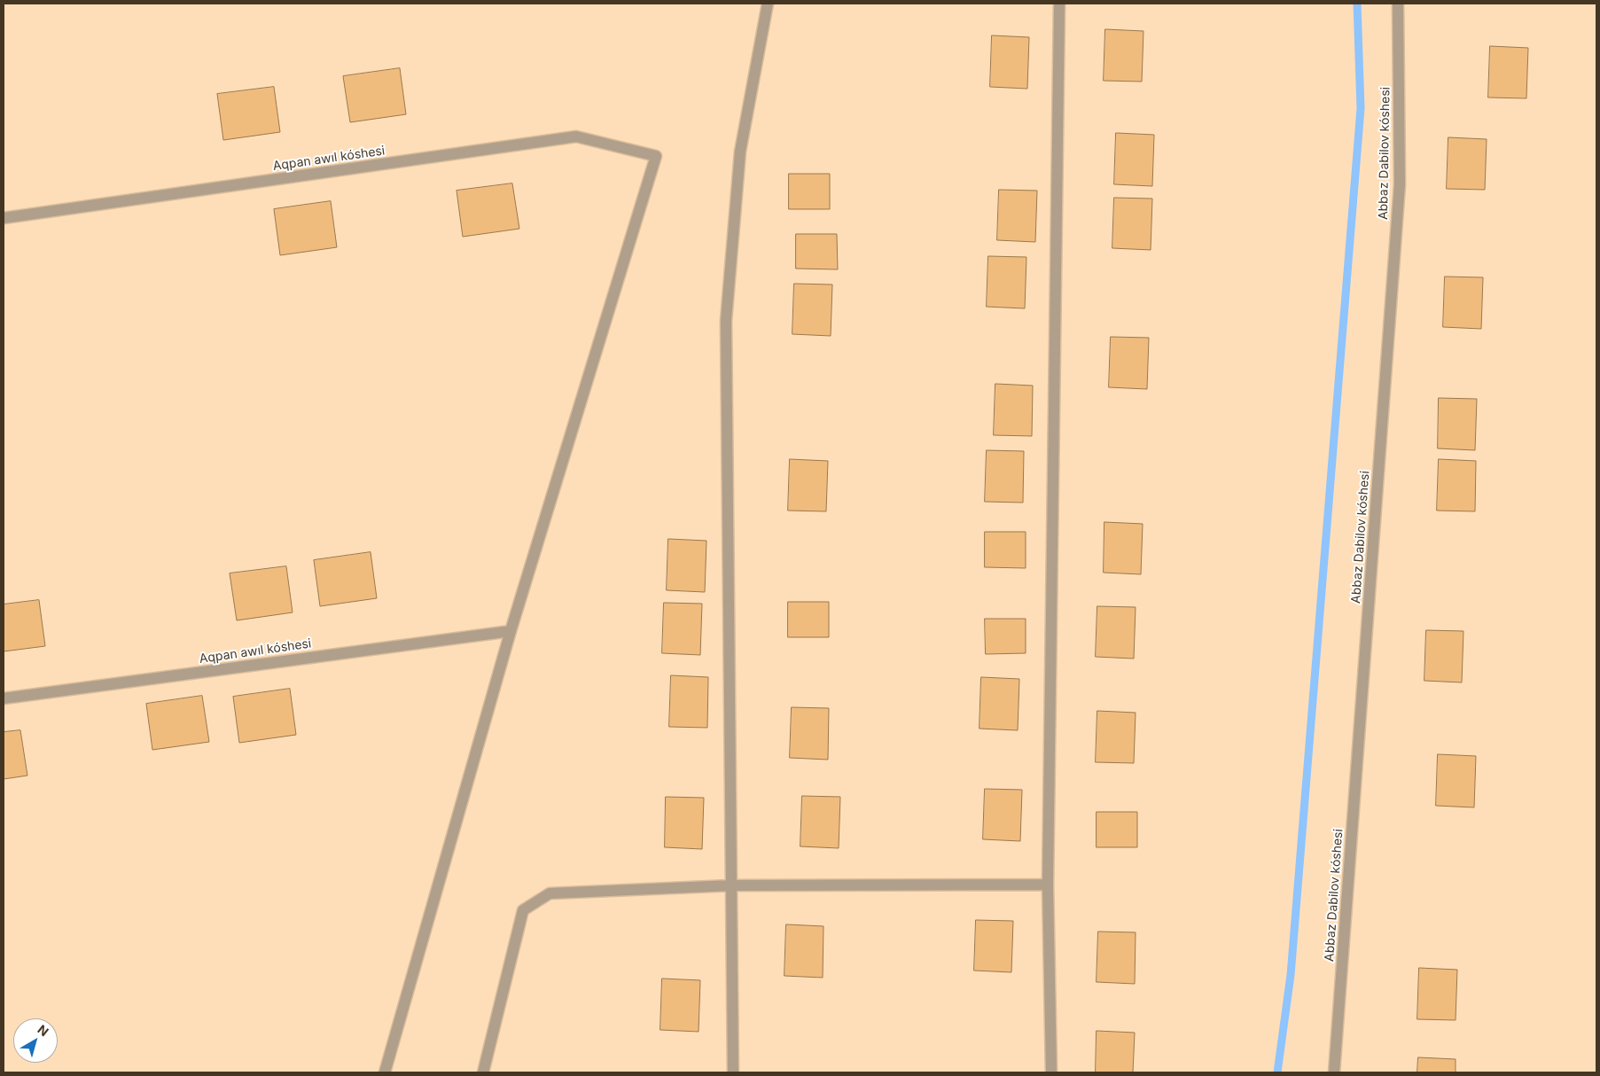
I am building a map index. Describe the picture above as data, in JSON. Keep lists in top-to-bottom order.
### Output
{
  "streets": {
    "street": ["Abbaz Dabilov kóshesi", "Aqpan awıl kóshesi"]
  },
  "north": "top right"
}
